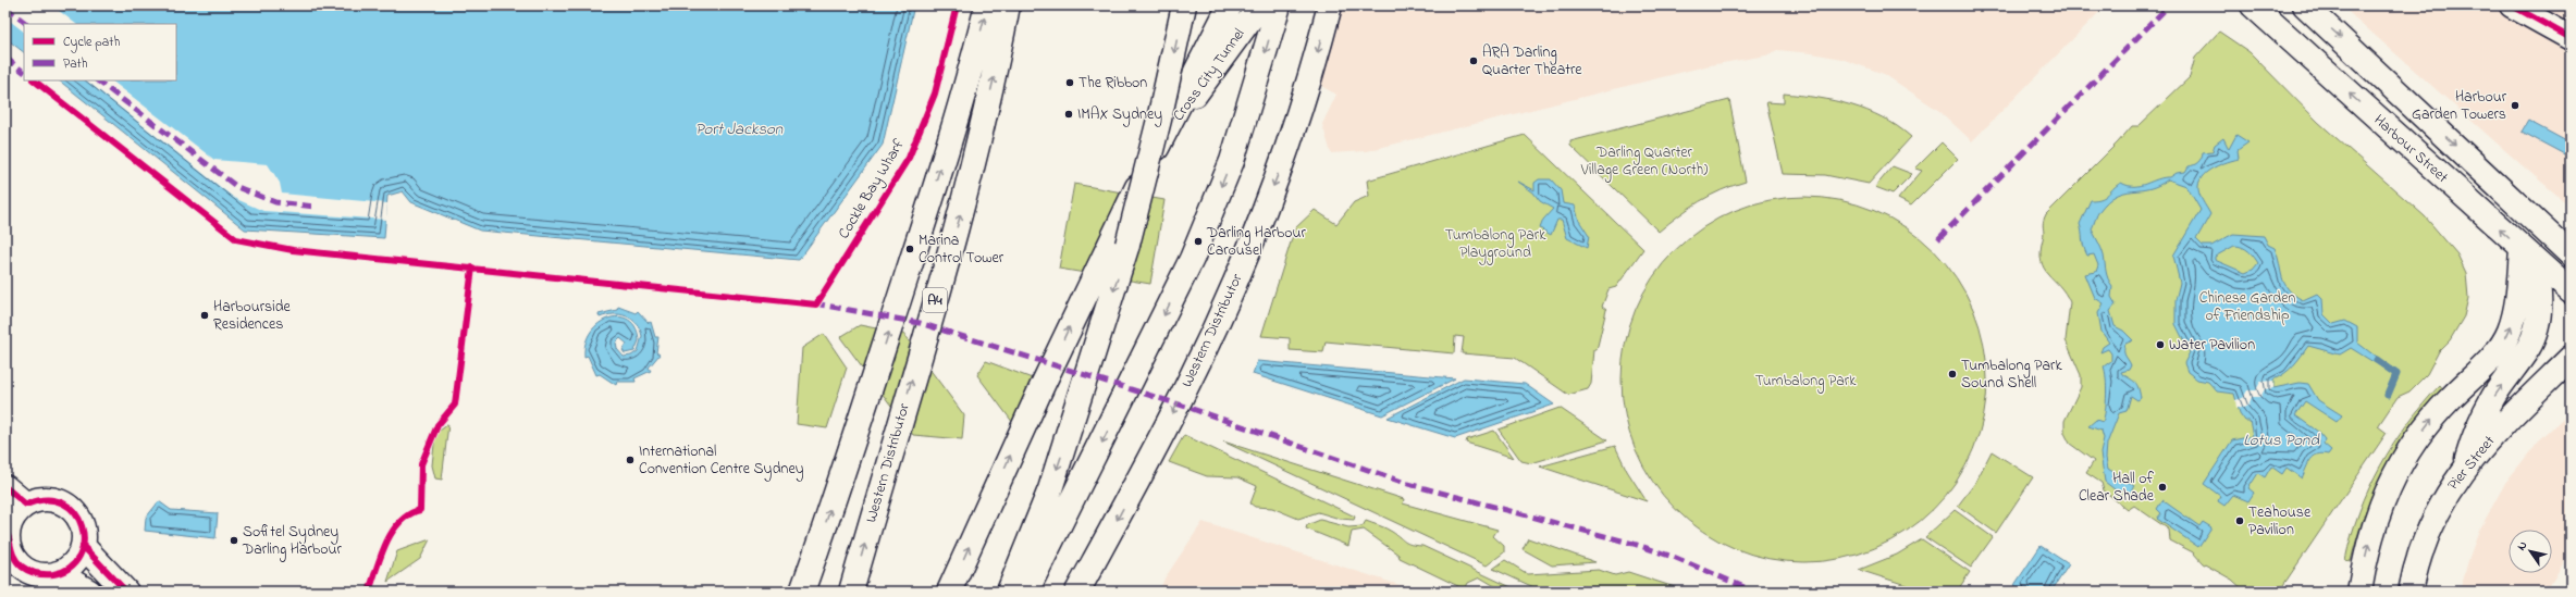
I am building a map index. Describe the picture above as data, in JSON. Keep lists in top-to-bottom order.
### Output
{
  "streets": {
    "main road": [
      "Cross City Tunnel",
      "Harbour Street",
      "A4",
      "Western Distributor",
      "Pier Street"
    ],
    "cycle path": ["Cockle Bay Wharf"]
  },
  "water": ["Port Jackson", "Lotus Pond"],
  "parks": [
    "Darling Quarter Village Green (North)",
    "Tumbalong Park Playground",
    "Chinese Garden of Friendship",
    "Tumbalong Park"
  ],
  "places": [
    "ARA Darling Quarter Theatre",
    "The Ribbon",
    "Harbour Garden Towers",
    "IMAX Sydney",
    "Darling Harbour Carousel",
    "Marina Control Tower",
    "Harbourside Residences",
    "Water Pavilion",
    "Tumbalong Park Sound Shell",
    "International Convention Centre Sydney",
    "Hall of Clear Shade",
    "Teahouse Pavilion",
    "Sofitel Sydney Darling Harbour"
  ],
  "legend": ["Cycle path", "Path"],
  "north": "top left"
}
